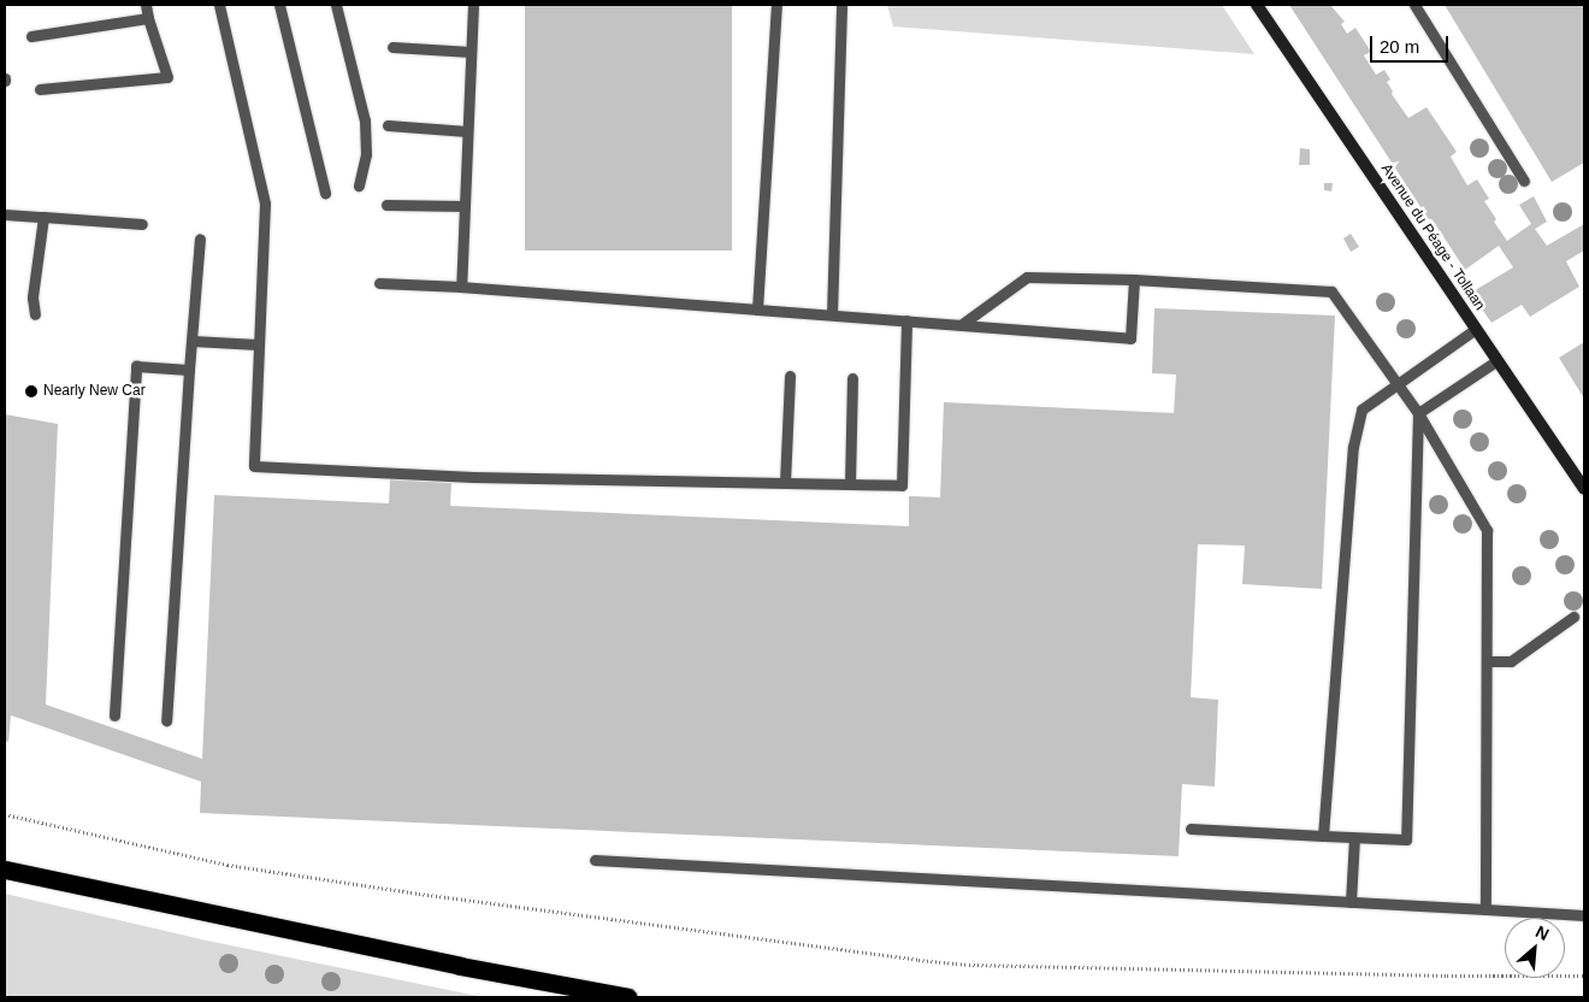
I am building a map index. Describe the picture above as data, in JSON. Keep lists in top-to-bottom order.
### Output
{
  "streets": {
    "street": ["Avenue du Péage - Tollaan"]
  },
  "places": ["Nearly New Car"],
  "scale_bar": "20 m",
  "north": "top right"
}
